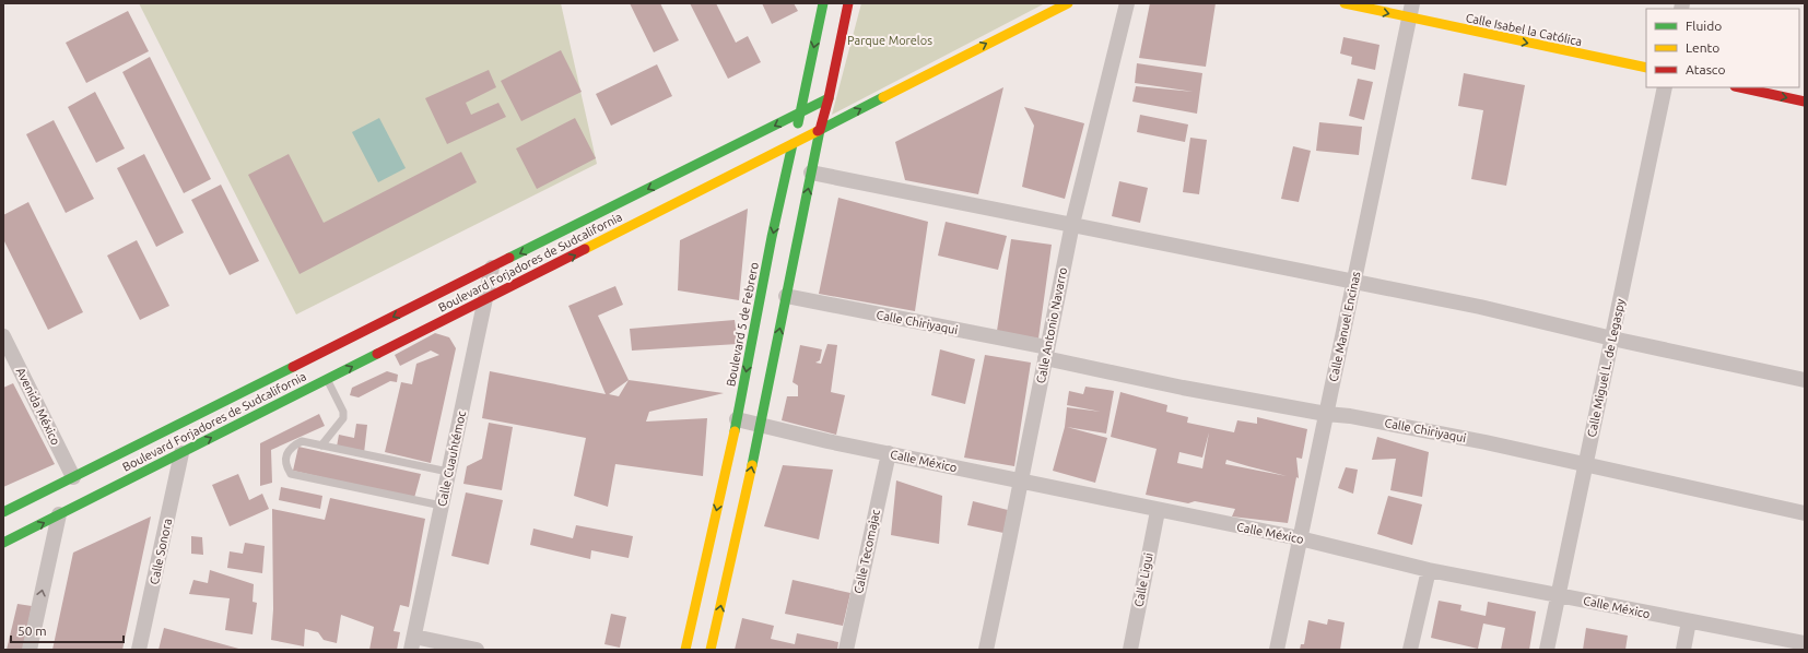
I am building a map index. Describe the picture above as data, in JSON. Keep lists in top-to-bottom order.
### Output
{
  "streets": {
    "main road": ["Calle Isabel la Católica", "Boulevard Forjadores de Sudcalifornia", "Boulevard 5 de Febrero"],
    "street": [
      "Calle Chiriyaqui",
      "Calle Antonio Navarro",
      "Calle Manuel Encinas",
      "Calle Miguel L. de Legaspy",
      "Avenida México",
      "Calle Cuauhtémoc",
      "Calle México",
      "Calle Sonora",
      "Calle Tecomajac",
      "Calle Ligui"
    ]
  },
  "crossings": [
    ["Calle Isabel la Católica", "Calle Manuel Encinas"],
    ["Boulevard Forjadores de Sudcalifornia", "Boulevard 5 de Febrero"],
    ["Boulevard Forjadores de Sudcalifornia", "Avenida México"],
    ["Boulevard Forjadores de Sudcalifornia", "Calle Cuauhtémoc"],
    ["Boulevard Forjadores de Sudcalifornia", "Calle Sonora"],
    ["Calle Chiriyaqui", "Calle Antonio Navarro"],
    ["Calle Chiriyaqui", "Calle Manuel Encinas"],
    ["Calle Chiriyaqui", "Calle Miguel L. de Legaspy"],
    ["Boulevard 5 de Febrero", "Calle México"],
    ["Calle Antonio Navarro", "Calle México"],
    ["Calle Manuel Encinas", "Calle México"],
    ["Calle Miguel L. de Legaspy", "Calle México"],
    ["Calle México", "Calle Tecomajac"],
    ["Calle México", "Calle Ligui"]
  ],
  "one_way": ["Calle Isabel la Católica"],
  "parks": ["Parque Morelos"],
  "legend": ["Fluido", "Lento", "Atasco"],
  "scale_bar": "50 m"
}
